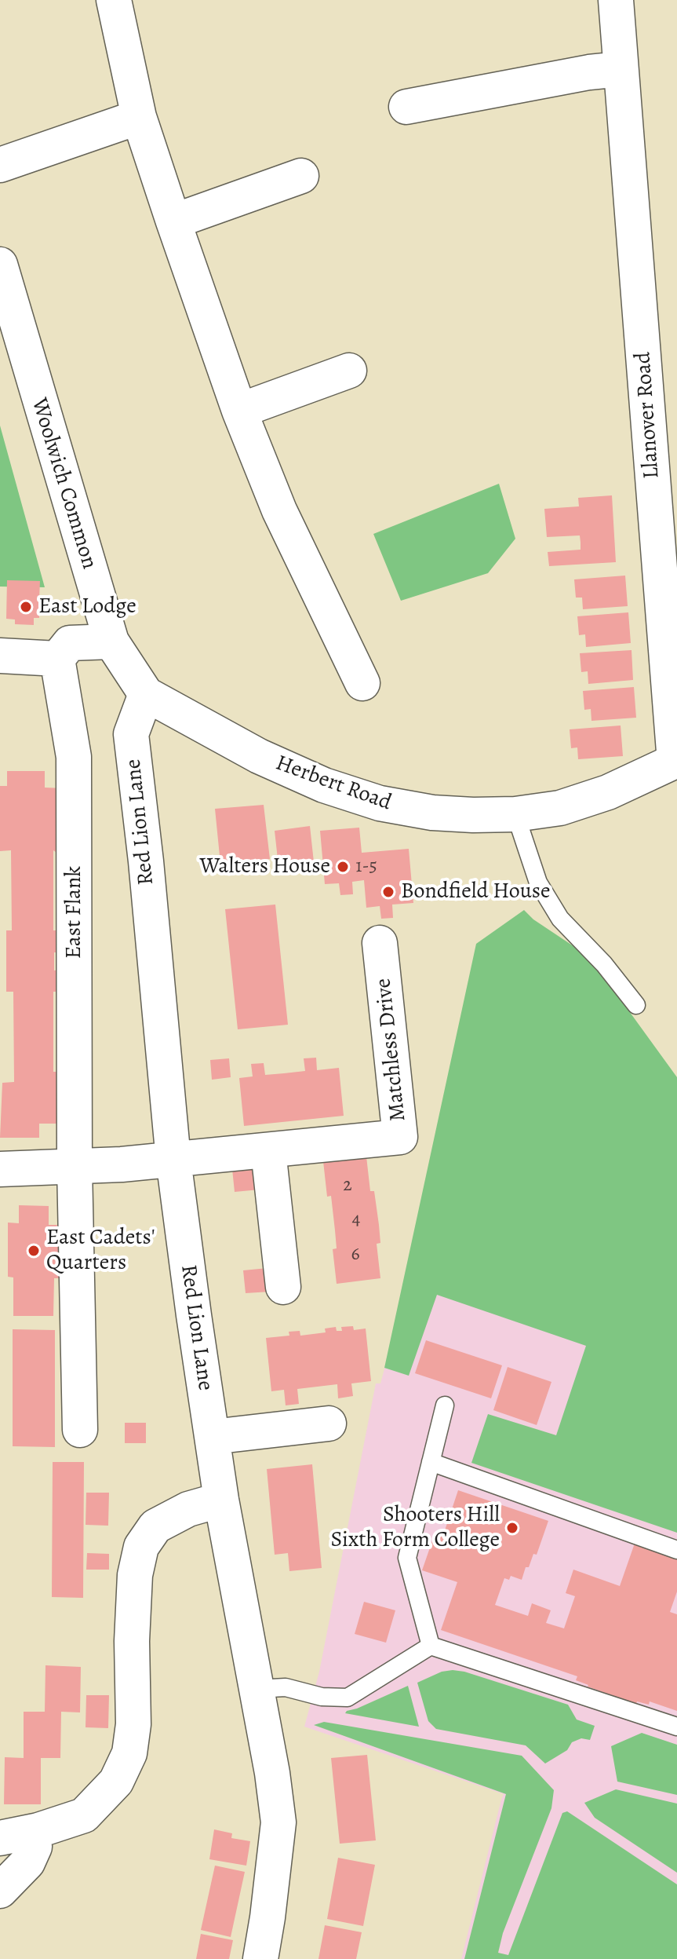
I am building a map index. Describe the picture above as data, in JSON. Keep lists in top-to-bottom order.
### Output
{
  "streets": {
    "street": [
      "Llanover Road",
      "Woolwich Common",
      "Herbert Road",
      "Red Lion Lane",
      "East Flank",
      "Matchless Drive"
    ]
  },
  "crossings": [
    ["Llanover Road", "Herbert Road"],
    ["Woolwich Common", "Herbert Road"],
    ["Woolwich Common", "Red Lion Lane"],
    ["Herbert Road", "Red Lion Lane"],
    ["Red Lion Lane", "Matchless Drive"],
    ["East Flank", "Matchless Drive"]
  ],
  "places": [
    "East Lodge",
    "Walters House",
    "Bondfield House",
    "East Cadets' Quarters",
    "Shooters Hill Sixth Form College"
  ],
  "house_numbers": [
    "1-5",
    "2",
    "4",
    "6"
  ]
}
